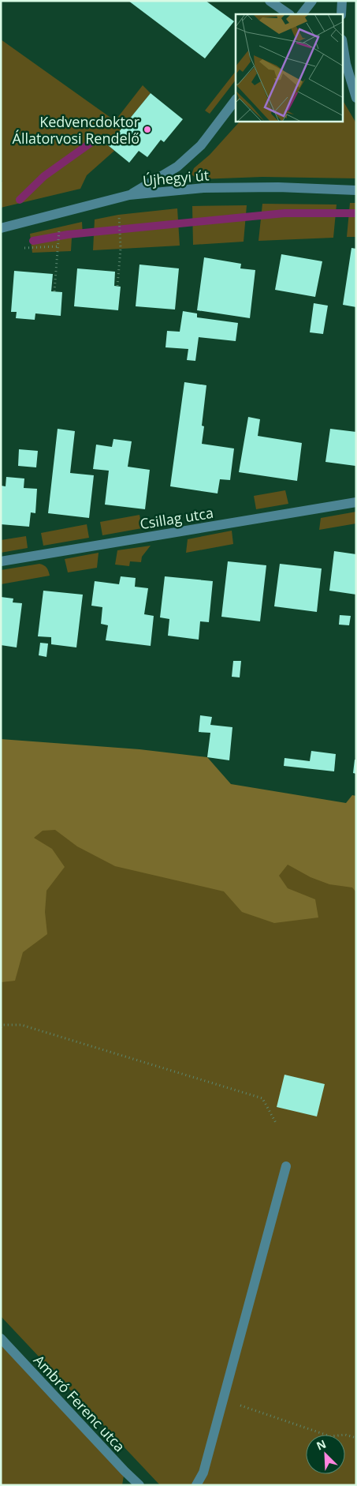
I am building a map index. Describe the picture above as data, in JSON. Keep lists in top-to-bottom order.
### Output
{
  "streets": {
    "street": ["Újhegyi út", "Csillag utca", "Ambró Ferenc utca"]
  },
  "places": ["Kedvencdoktor Állatorvosi Rendelő"],
  "north": "top left"
}
